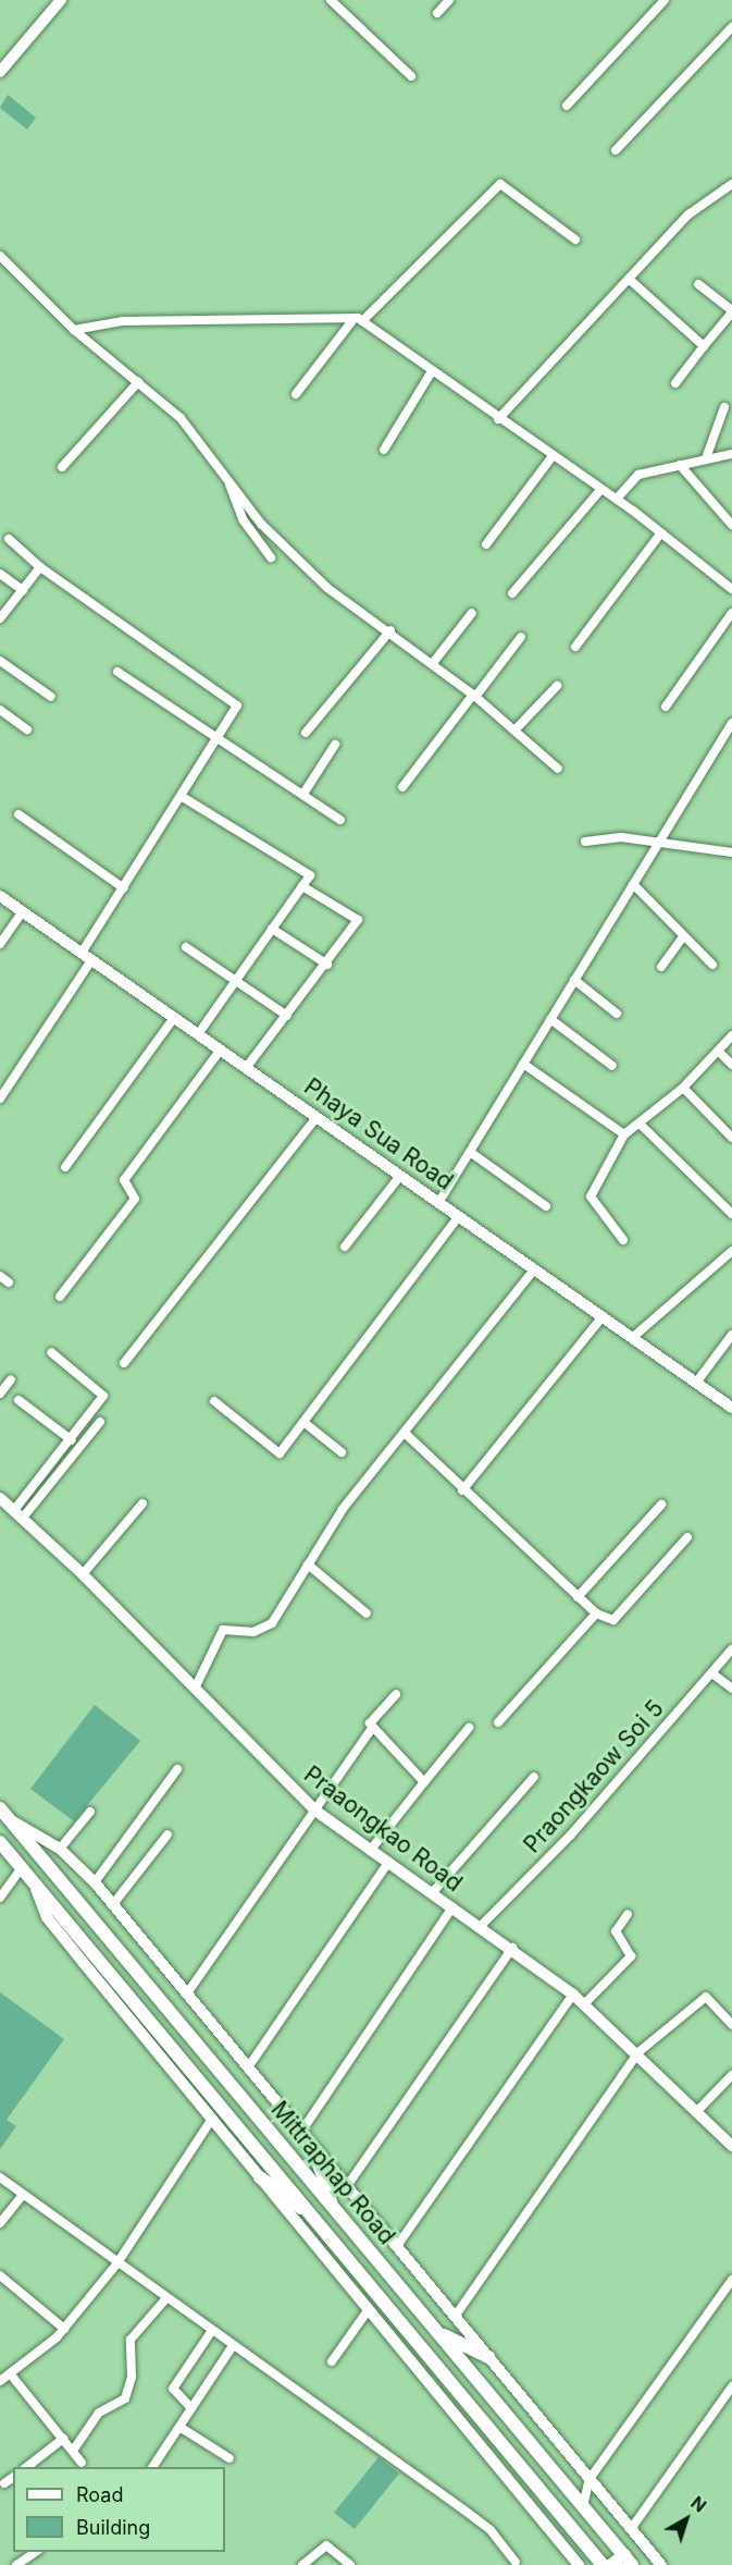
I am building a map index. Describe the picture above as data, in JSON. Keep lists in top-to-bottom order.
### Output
{
  "streets": {
    "main road": ["Phaya Sua Road", "Praaongkao Road", "Mittraphap Road"],
    "street": ["Praongkaow Soi 5"]
  },
  "crossings": [
    ["Praongkaow Soi 5", "Praaongkao Road"]
  ],
  "legend": ["Road", "Building"],
  "north": "top right"
}
